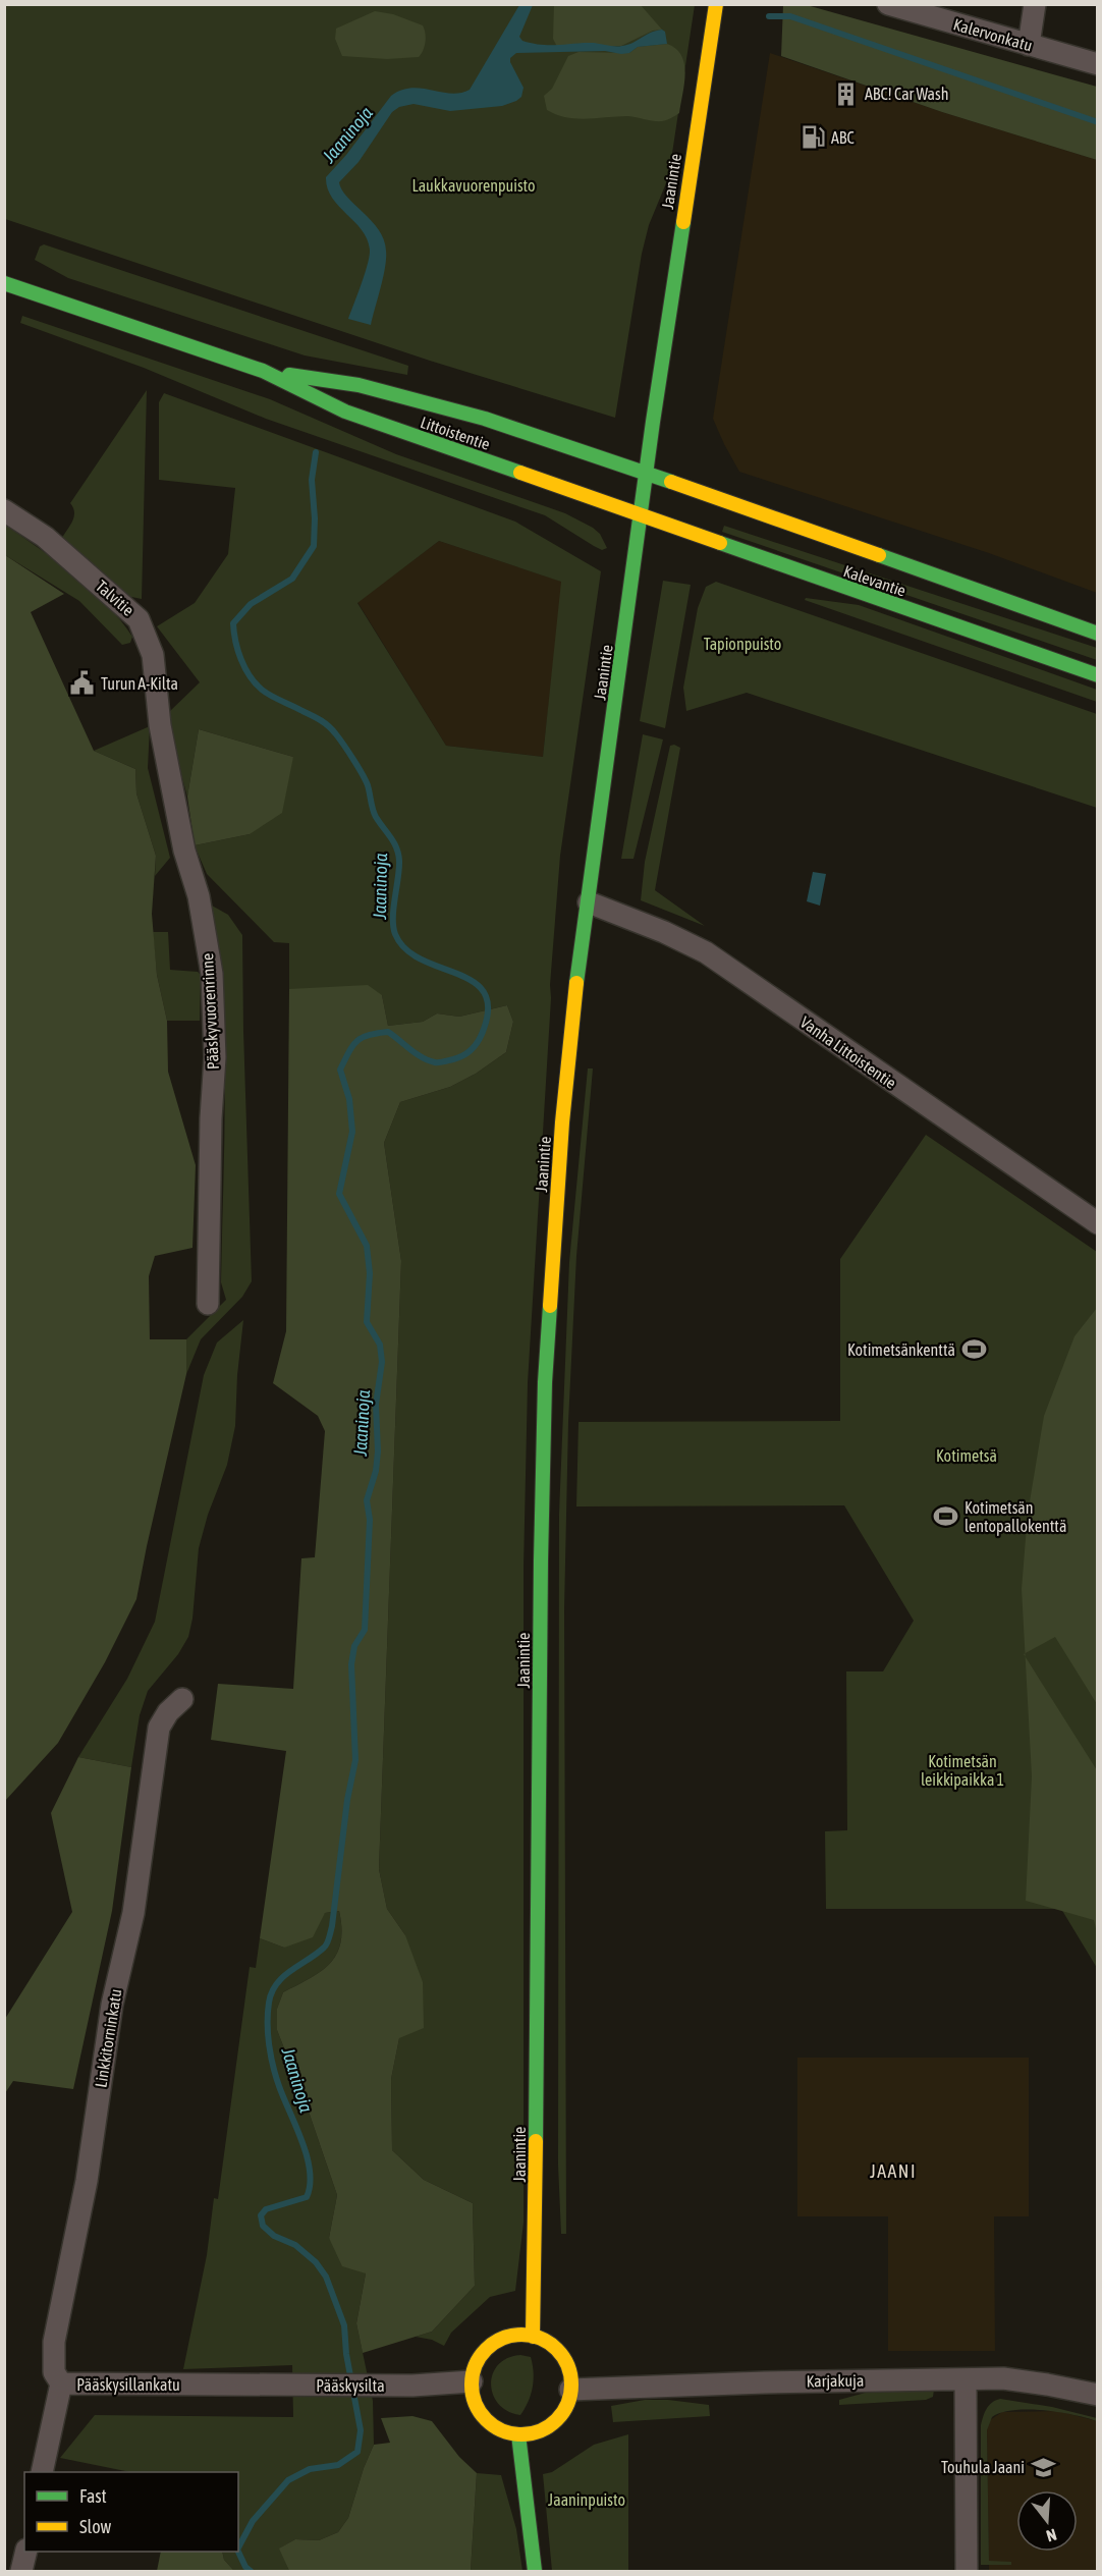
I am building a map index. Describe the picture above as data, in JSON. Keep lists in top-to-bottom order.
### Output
{
  "streets": {
    "main road": ["Jaanintie", "Littoistentie", "Kalevantie"],
    "street": [
      "Kalervonkatu",
      "Talvitie",
      "Pääskyvuorenrinne",
      "Vanha Littoistentie",
      "Linkkitorninkatu",
      "Karjakuja",
      "Pääskysillankatu",
      "Pääskysilta"
    ]
  },
  "crossings": [
    ["Jaanintie", "Littoistentie"],
    ["Jaanintie", "Kalevantie"],
    ["Jaanintie", "Vanha Littoistentie"],
    ["Jaanintie", "Karjakuja"],
    ["Jaanintie", "Pääskysilta"],
    ["Littoistentie", "Kalevantie"],
    ["Talvitie", "Pääskyvuorenrinne"],
    ["Linkkitorninkatu", "Pääskysillankatu"],
    ["Karjakuja", "Pääskysilta"],
    ["Pääskysillankatu", "Pääskysilta"]
  ],
  "districts": ["JAANI"],
  "water": ["Jaaninoja"],
  "parks": [
    "Laukkavuorenpuisto",
    "Tapionpuisto",
    "Kotimetsä",
    "Kotimetsän leikkipaikka 1",
    "Jaaninpuisto"
  ],
  "places": {
    "building": ["ABC! Car Wash"],
    "fuel station": ["ABC"],
    "public building": ["Turun A-Kilta"],
    "sports": ["Kotimetsänkenttä", "Kotimetsän lentopallokenttä"],
    "school or university": ["Touhula Jaani"]
  },
  "legend": ["Fast", "Slow"],
  "north": "bottom"
}
